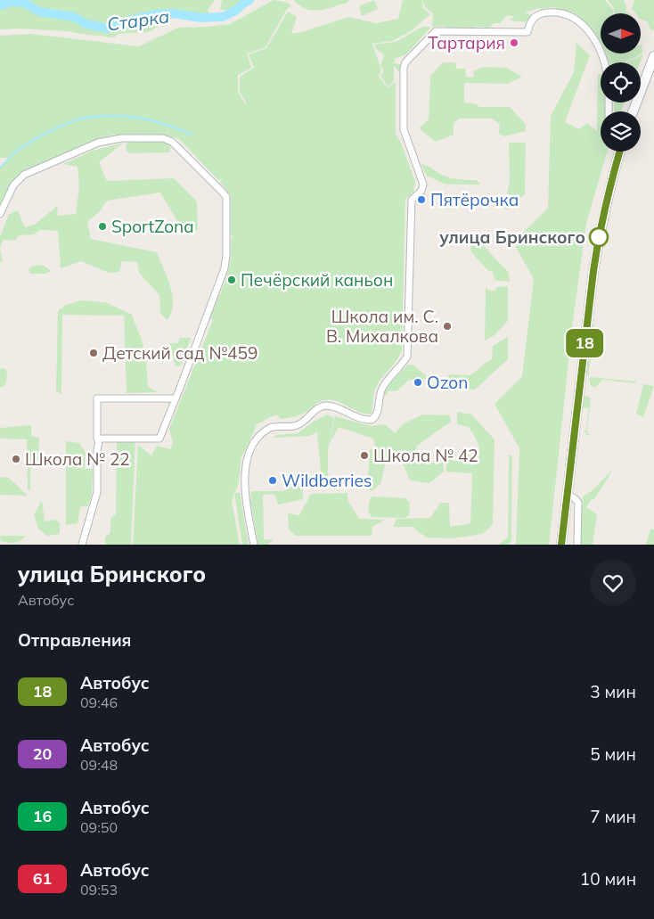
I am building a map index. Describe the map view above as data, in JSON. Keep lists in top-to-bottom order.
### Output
{
  "water": ["Старка"],
  "places": [
    "Тартария",
    "Пятёрочка",
    "SportZona",
    "улица Бринского",
    "Печёрский каньон",
    "Школа им. С. В. Михалкова",
    "Детский сад №459",
    "Ozon",
    "Школа № 42",
    "Школа № 22",
    "Wildberries"
  ],
  "lines": ["bus line 18"],
  "north": "right",
  "page": {
    "on_map": "18",
    "heading": [
      ["улица Бринского", "Автобус"],
      "Отправления"
    ],
    "list": [
      {
        "mark": "18",
        "name": "Автобус",
        "note": "09:46",
        "value": "3 мин"
      },
      {
        "mark": "20",
        "name": "Автобус",
        "note": "09:48",
        "value": "5 мин"
      },
      {
        "mark": "16",
        "name": "Автобус",
        "note": "09:50",
        "value": "7 мин"
      },
      {
        "mark": "61",
        "name": "Автобус",
        "note": "09:53",
        "value": "10 мин"
      }
    ]
  }
}
